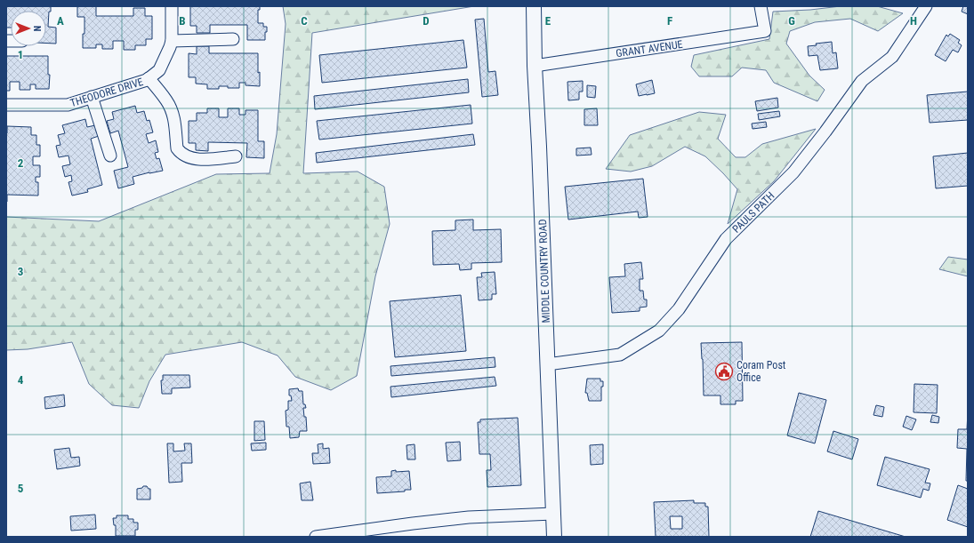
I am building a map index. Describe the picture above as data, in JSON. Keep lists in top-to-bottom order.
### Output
{
  "streets": {
    "main road": ["MIDDLE COUNTRY ROAD"],
    "street": ["GRANT AVENUE", "THEODORE DRIVE", "PAULS PATH"]
  },
  "crossings": [
    ["GRANT AVENUE", "MIDDLE COUNTRY ROAD"],
    ["PAULS PATH", "MIDDLE COUNTRY ROAD"]
  ],
  "places": {
    "public building": ["Coram Post Office"]
  },
  "north": "right",
  "grid": {
    "columns": [
      "A",
      "B",
      "C",
      "D",
      "E",
      "F",
      "G",
      "H"
    ],
    "rows": [
      "1",
      "2",
      "3",
      "4",
      "5"
    ]
  }
}
